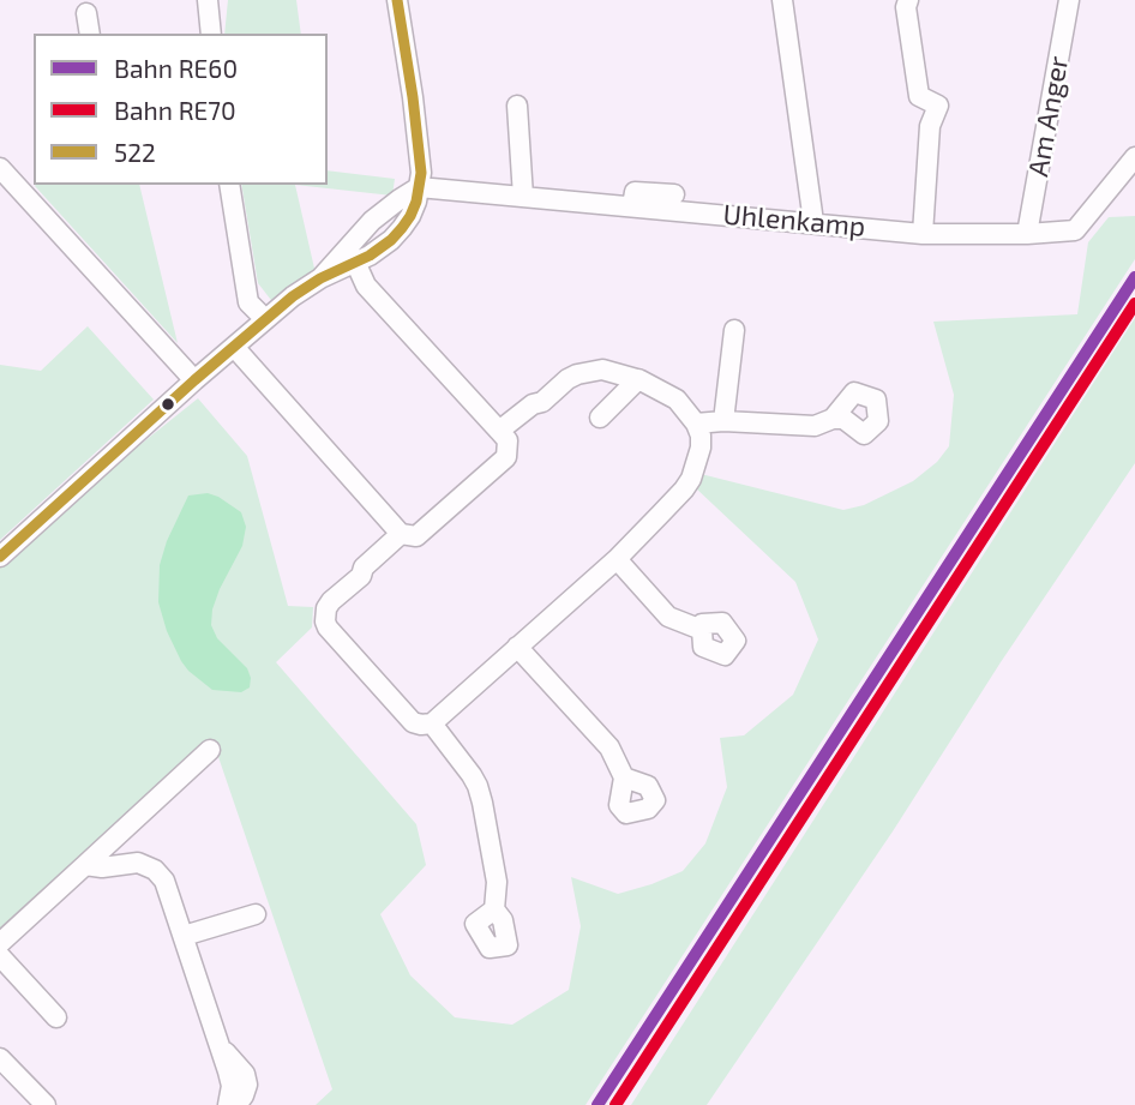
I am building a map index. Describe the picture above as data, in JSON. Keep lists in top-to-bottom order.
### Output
{
  "streets": {
    "street": ["Am Anger", "Uhlenkamp"]
  },
  "crossings": [
    ["Am Anger", "Uhlenkamp"]
  ],
  "lines": ["transit line 522", "rail line RE60", "rail line RE70"],
  "legend": ["Bahn RE60", "Bahn RE70", "522"]
}
